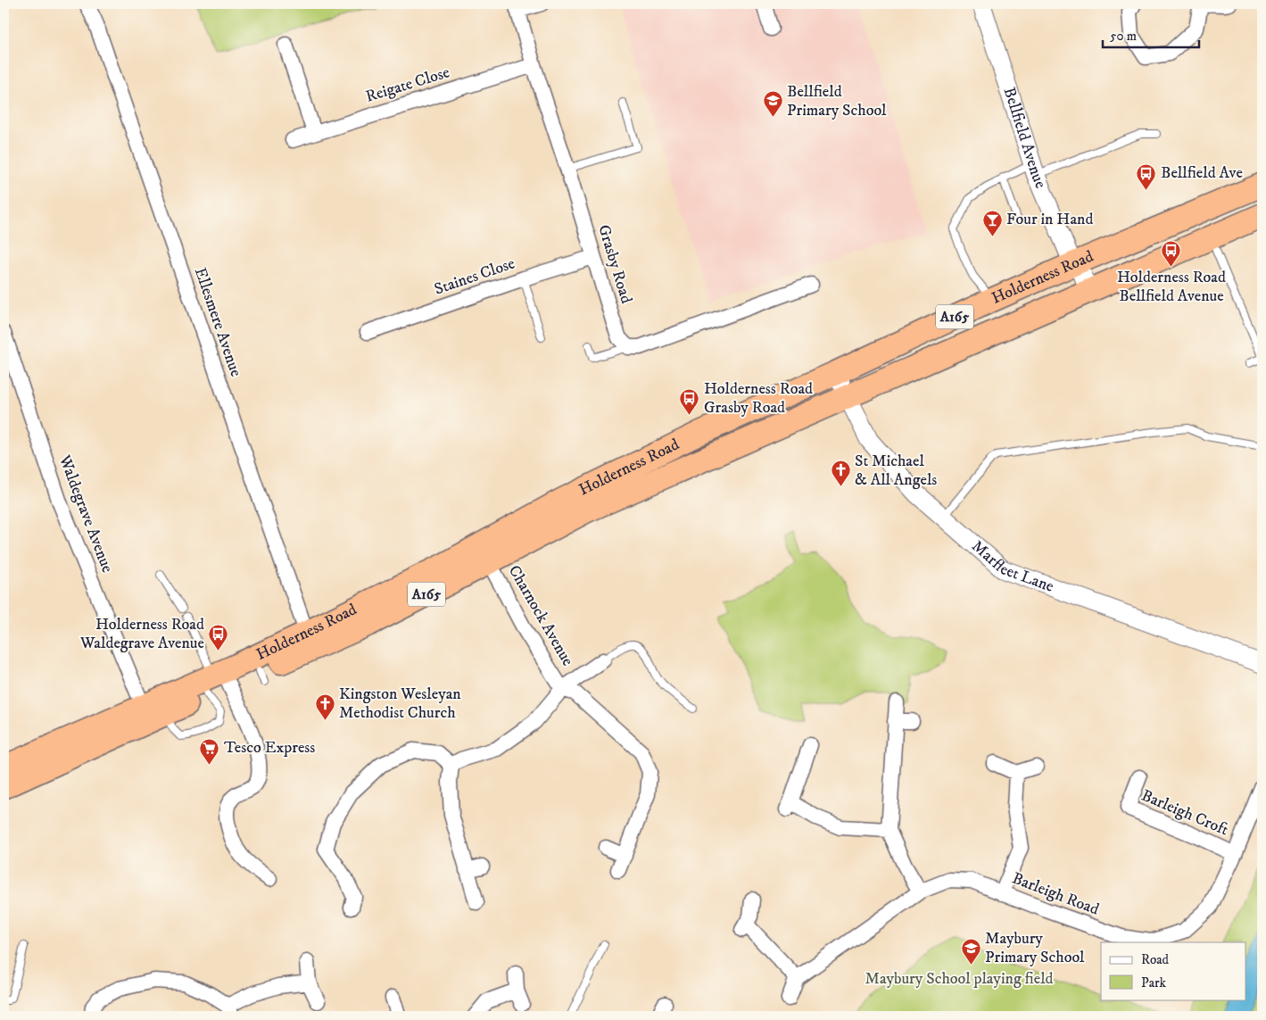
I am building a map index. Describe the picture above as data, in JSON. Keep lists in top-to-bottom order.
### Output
{
  "streets": {
    "highway": ["Holderness Road", "A165"],
    "street": [
      "Reigate Close",
      "Bellfield Avenue",
      "Grasby Road",
      "Staines Close",
      "Ellesmere Avenue",
      "Waldegrave Avenue",
      "Marfleet Lane",
      "Charnock Avenue",
      "Barleigh Croft",
      "Barleigh Road"
    ]
  },
  "crossings": [
    ["Reigate Close", "Grasby Road"],
    ["Bellfield Avenue", "Holderness Road"],
    ["Grasby Road", "Staines Close"],
    ["Holderness Road", "Ellesmere Avenue"],
    ["Holderness Road", "Waldegrave Avenue"],
    ["Holderness Road", "Marfleet Lane"],
    ["Holderness Road", "Charnock Avenue"],
    ["Barleigh Croft", "Barleigh Road"]
  ],
  "parks": ["Maybury School playing field"],
  "places": {
    "school or university": ["Bellfield Primary School", "Maybury Primary School"],
    "bus stop": [
      "Bellfield Ave",
      "Holderness Road Bellfield Avenue",
      "Holderness Road Grasby Road",
      "Holderness Road Waldegrave Avenue"
    ],
    "bar": ["Four in Hand"],
    "church": ["St Michael & All Angels", "Kingston Wesleyan Methodist Church"],
    "supermarket": ["Tesco Express"]
  },
  "legend": ["Road", "Park"],
  "scale_bar": "50 m"
}
